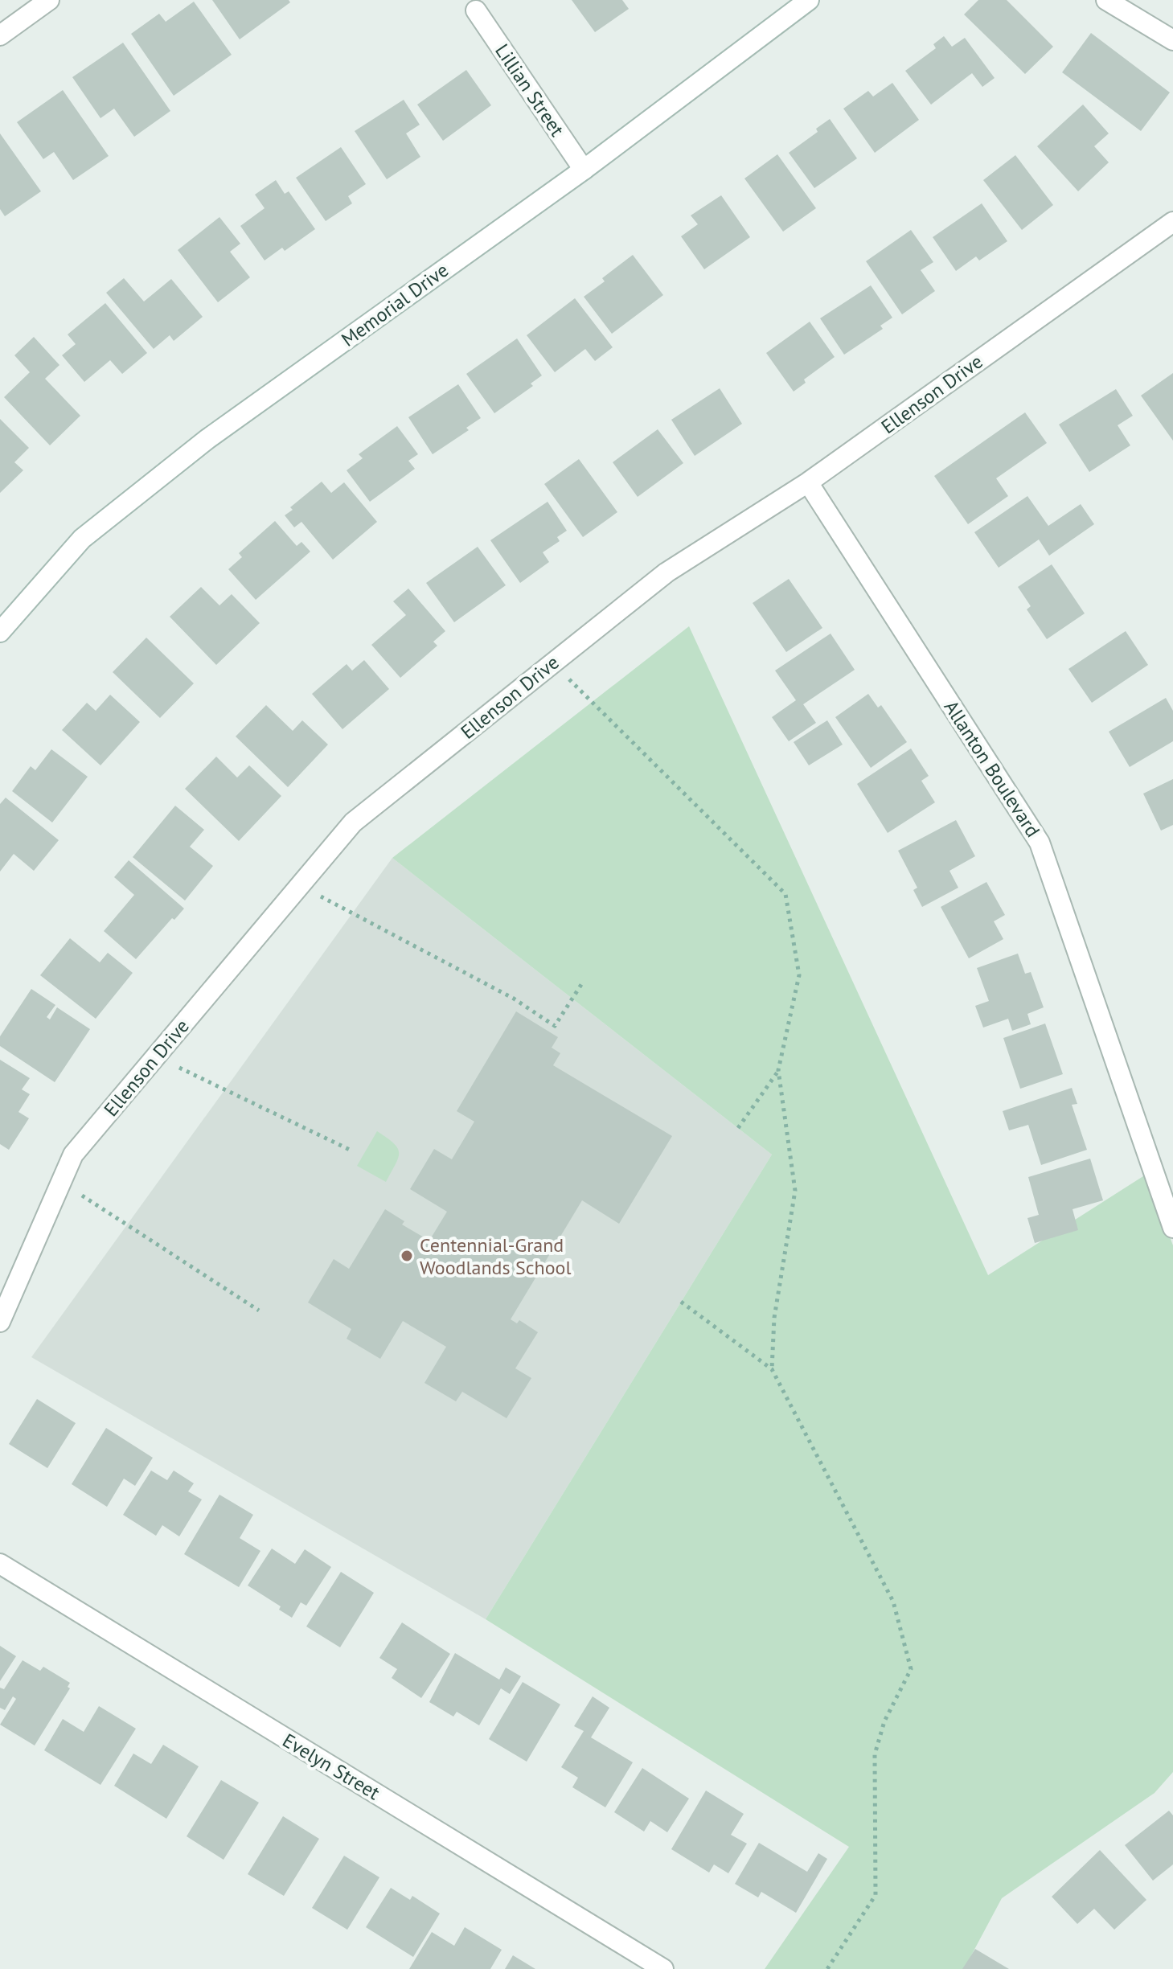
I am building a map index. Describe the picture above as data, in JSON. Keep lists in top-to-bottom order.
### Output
{
  "streets": {
    "street": [
      "Lillian Street",
      "Memorial Drive",
      "Ellenson Drive",
      "Allanton Boulevard",
      "Evelyn Street"
    ]
  },
  "crossings": [
    ["Lillian Street", "Memorial Drive"],
    ["Ellenson Drive", "Allanton Boulevard"]
  ],
  "places": ["Centennial-Grand Woodlands School"]
}
